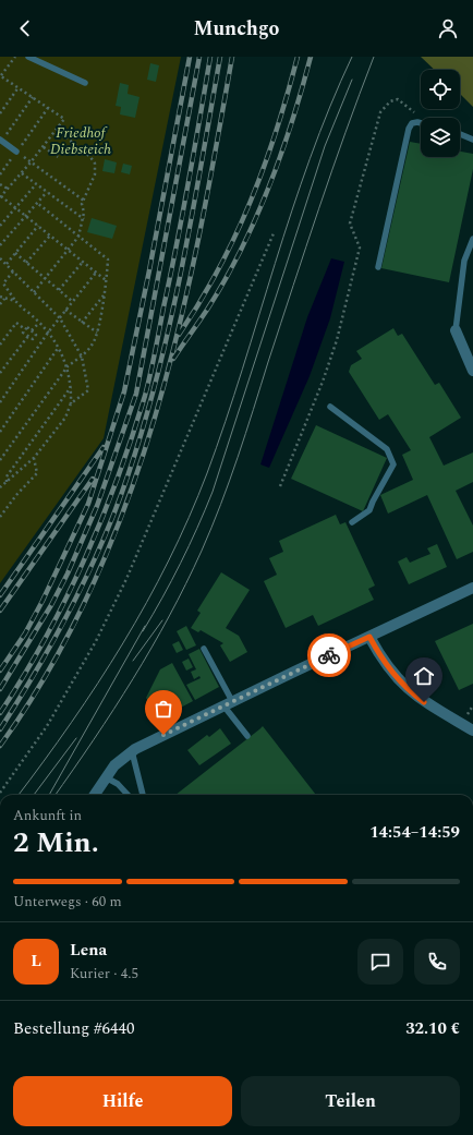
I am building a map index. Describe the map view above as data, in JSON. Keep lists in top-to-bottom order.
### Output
{
  "parks": ["Friedhof Diebsteich"],
  "page": {
    "header": "Munchgo",
    "heading": ["2 Min.", "Ankunft in", "14:54–14:59"],
    "panel": [
      "Lena",
      "Kurier · 4.5",
      "Bestellung #6440",
      "32.10 €"
    ],
    "bar": "Unterwegs · 60 m",
    "round": "L",
    "buttons": ["Hilfe", "Teilen"]
  }
}
